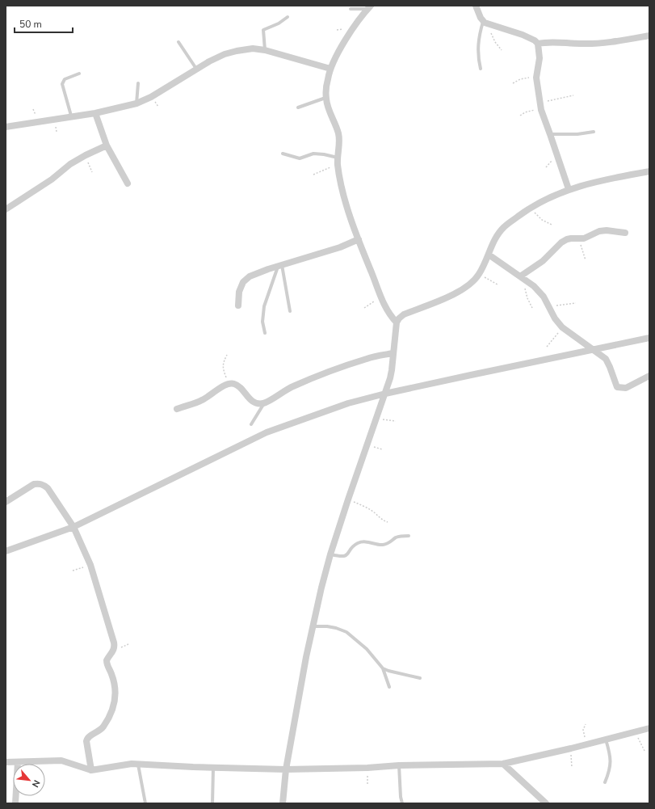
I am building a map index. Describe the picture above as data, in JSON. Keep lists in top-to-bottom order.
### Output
{
  "scale_bar": "50 m",
  "north": "bottom right"
}
